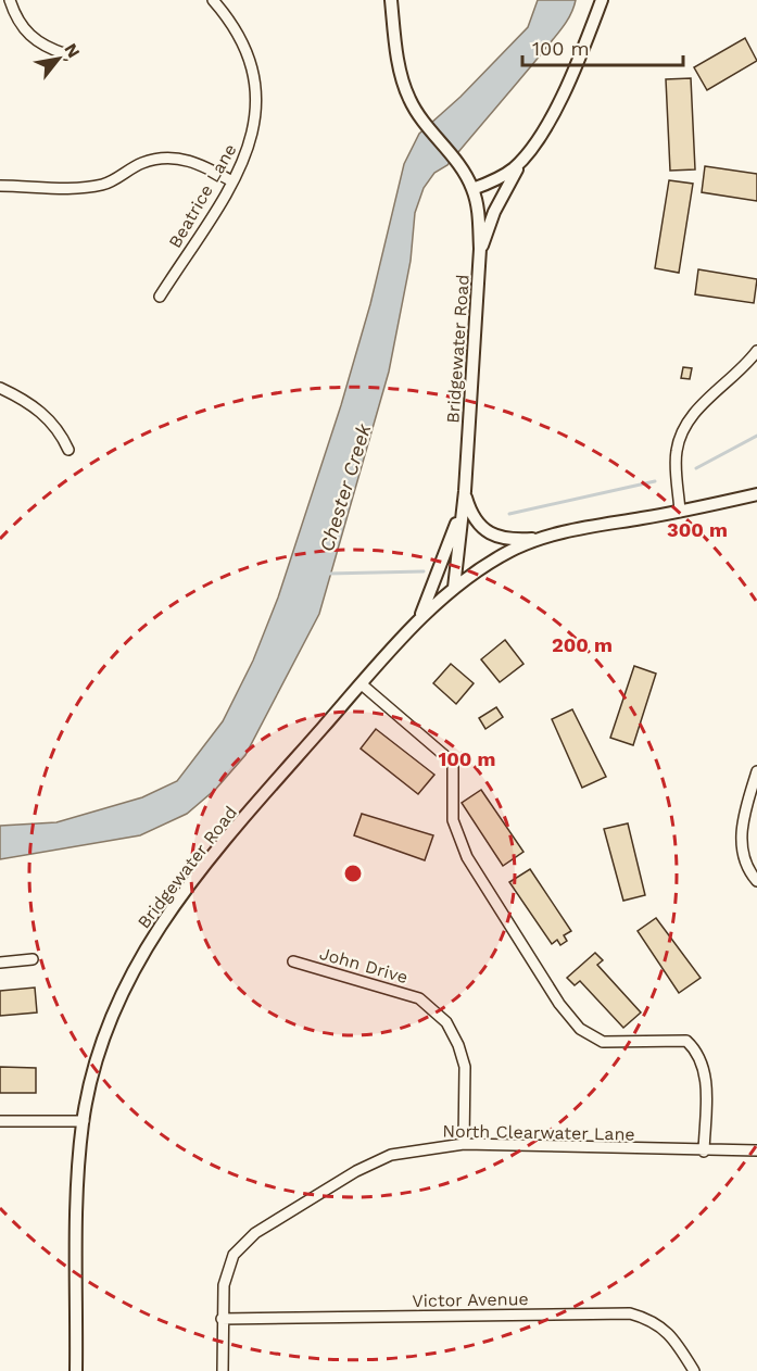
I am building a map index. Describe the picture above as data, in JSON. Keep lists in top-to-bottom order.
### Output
{
  "streets": {
    "street": [
      "Beatrice Lane",
      "Bridgewater Road",
      "John Drive",
      "North Clearwater Lane",
      "Victor Avenue"
    ]
  },
  "crossings": [
    ["John Drive", "North Clearwater Lane"],
    ["North Clearwater Lane", "Victor Avenue"]
  ],
  "water": ["Chester Creek"],
  "scale_bar": "100 m",
  "north": "top right",
  "rings": ["300 m", "200 m", "100 m"]
}
